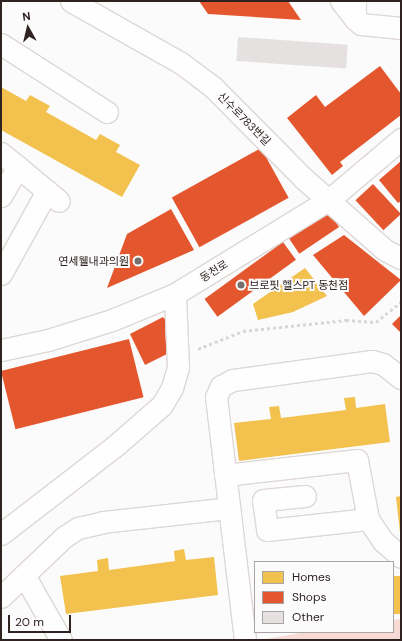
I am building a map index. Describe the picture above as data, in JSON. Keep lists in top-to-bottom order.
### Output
{
  "streets": {
    "street": ["신수로783번길", "동천로"]
  },
  "crossings": [
    ["신수로783번길", "동천로"]
  ],
  "places": ["연세웰내과의원", "브로핏 헬스PT 동천점"],
  "legend": ["Homes", "Shops", "Other"],
  "scale_bar": "20 m",
  "north": "top"
}
